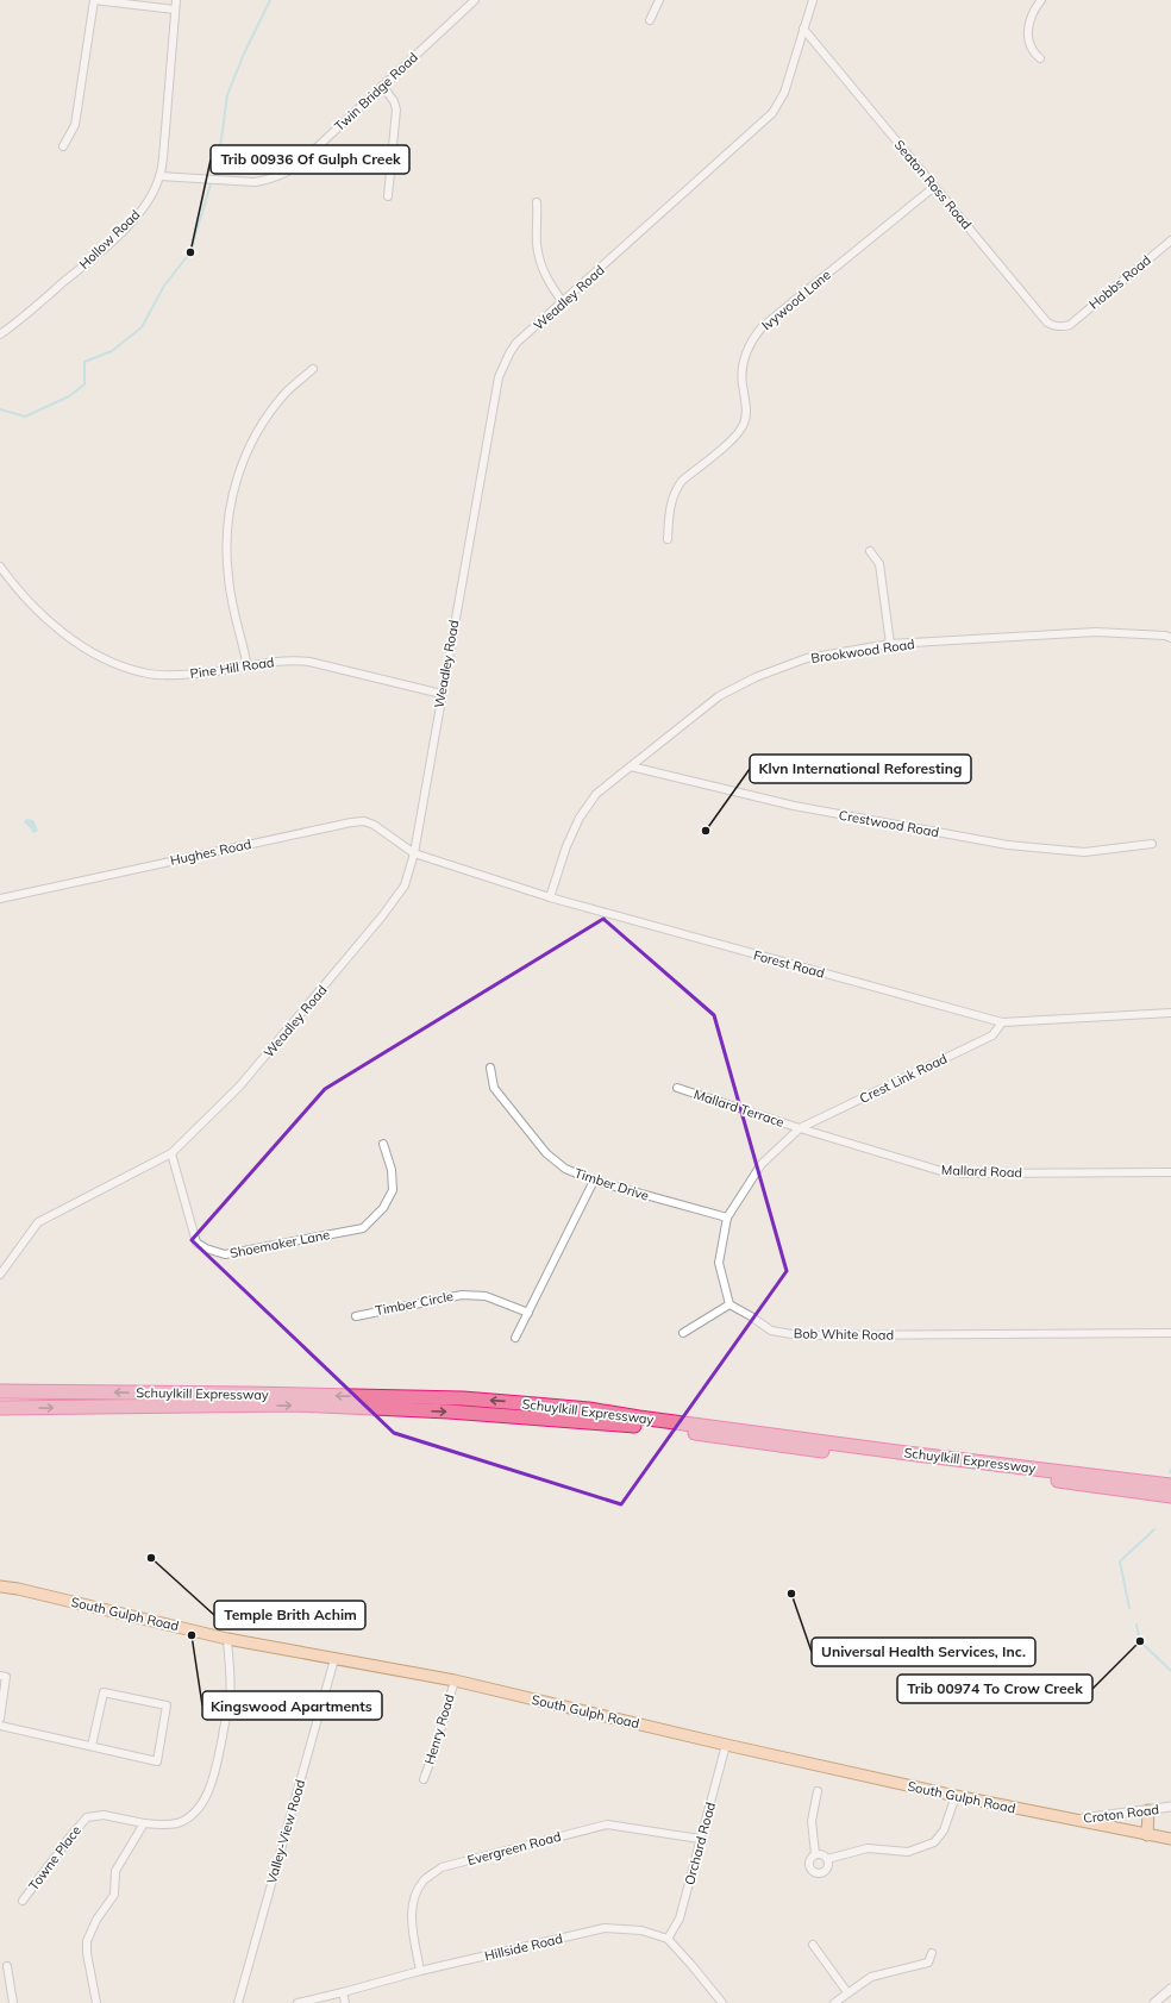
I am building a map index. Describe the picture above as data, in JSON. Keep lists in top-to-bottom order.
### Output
{
  "streets": {
    "highway": ["Schuylkill Expressway"],
    "main road": ["South Gulph Road"],
    "street": [
      "Twin Bridge Road",
      "Seaton Ross Road",
      "Hollow Road",
      "Hobbs Road",
      "Weadley Road",
      "Ivywood Lane",
      "Brookwood Road",
      "Pine Hill Road",
      "Crestwood Road",
      "Hughes Road",
      "Forest Road",
      "Crest Link Road",
      "Mallard Terrace",
      "Mallard Road",
      "Timber Drive",
      "Shoemaker Lane",
      "Timber Circle",
      "Bob White Road",
      "Henry Road",
      "Croton Road",
      "Valley-View Road",
      "Orchard Road",
      "Evergreen Road",
      "Towne Place",
      "Hillside Road"
    ]
  },
  "crossings": [
    ["Twin Bridge Road", "Hollow Road"],
    ["Seaton Ross Road", "Hobbs Road"],
    ["Seaton Ross Road", "Weadley Road"],
    ["Seaton Ross Road", "Ivywood Lane"],
    ["Weadley Road", "Pine Hill Road"],
    ["Weadley Road", "Hughes Road"],
    ["Weadley Road", "Forest Road"],
    ["Weadley Road", "Shoemaker Lane"],
    ["Brookwood Road", "Crestwood Road"],
    ["Brookwood Road", "Forest Road"],
    ["Hughes Road", "Forest Road"],
    ["Forest Road", "Crest Link Road"],
    ["Crest Link Road", "Mallard Terrace"],
    ["Crest Link Road", "Mallard Road"],
    ["Mallard Terrace", "Mallard Road"],
    ["South Gulph Road", "Henry Road"],
    ["South Gulph Road", "Croton Road"],
    ["South Gulph Road", "Valley-View Road"],
    ["South Gulph Road", "Orchard Road"],
    ["South Gulph Road", "Towne Place"],
    ["Orchard Road", "Evergreen Road"],
    ["Orchard Road", "Hillside Road"],
    ["Evergreen Road", "Hillside Road"]
  ],
  "places": [
    "Trib 00936 Of Gulph Creek",
    "Klvn International Reforesting",
    "Temple Brith Achim",
    "Universal Health Services, Inc.",
    "Kingswood Apartments",
    "Trib 00974 To Crow Creek"
  ]
}
